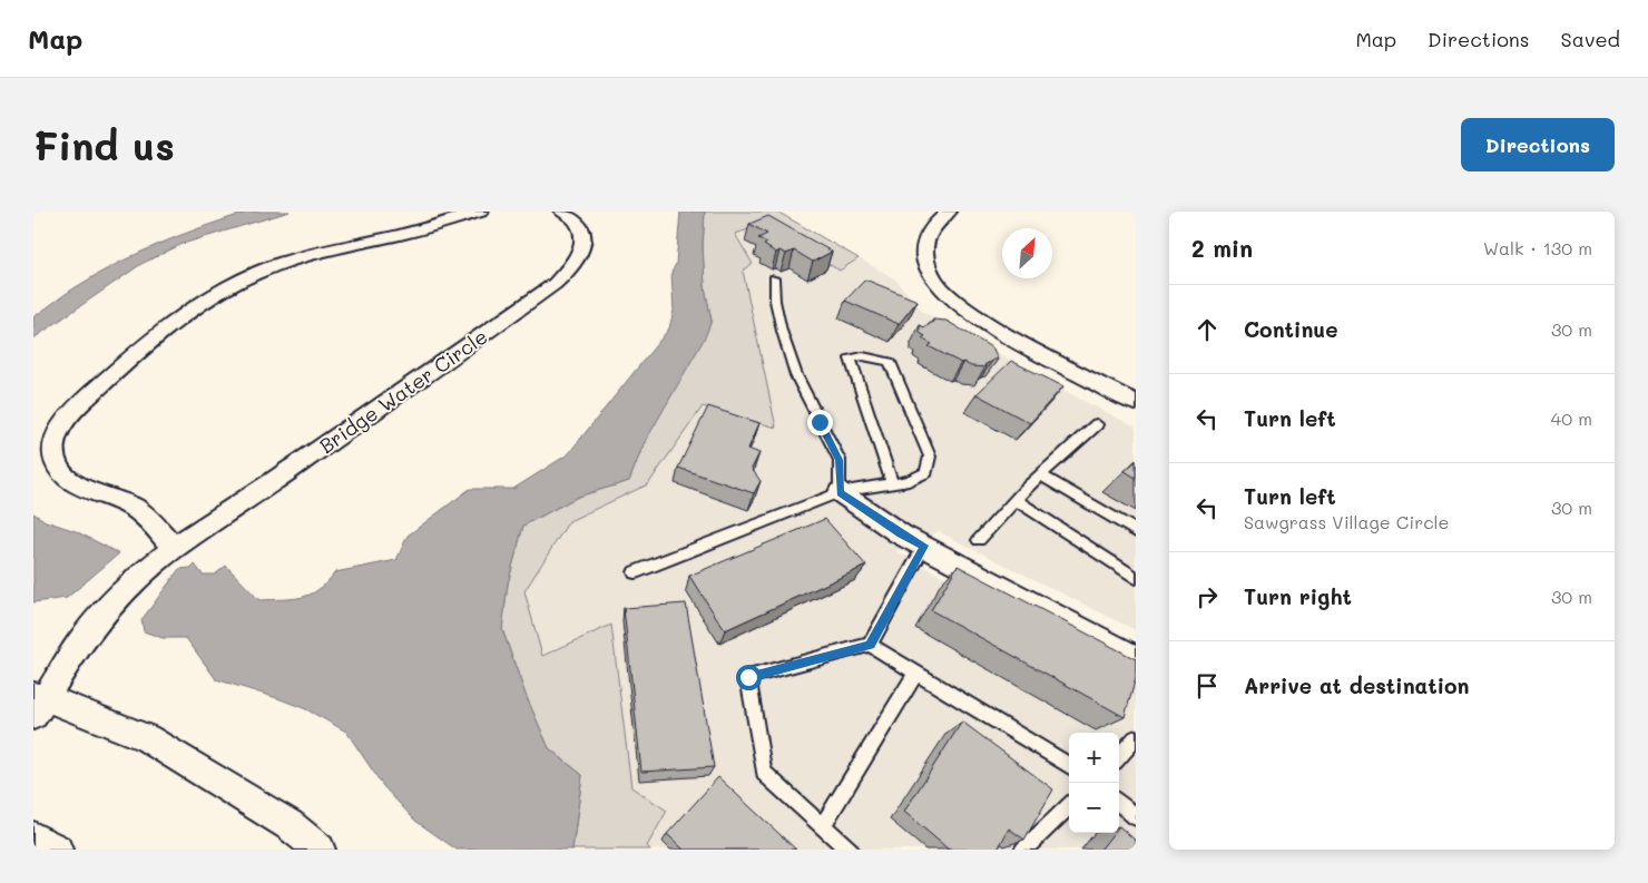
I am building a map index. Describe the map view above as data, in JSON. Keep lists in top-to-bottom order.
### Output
{
  "streets": {
    "street": ["Bridge Water Circle"]
  },
  "north": "top right",
  "page": {
    "header": "Map",
    "nav": ["Map", "Directions", "Saved"],
    "buttons": "Directions",
    "title": "Find us",
    "heading": ["2 min", "Walk · 130 m"],
    "list": [
      ["Continue", "30 m"],
      ["Turn left", "40 m"],
      ["Turn left", "Sawgrass Village Circle", "30 m"],
      ["Turn right", "30 m"],
      "Arrive at destination"
    ],
    "map_buttons": ["+", "−"]
  }
}
